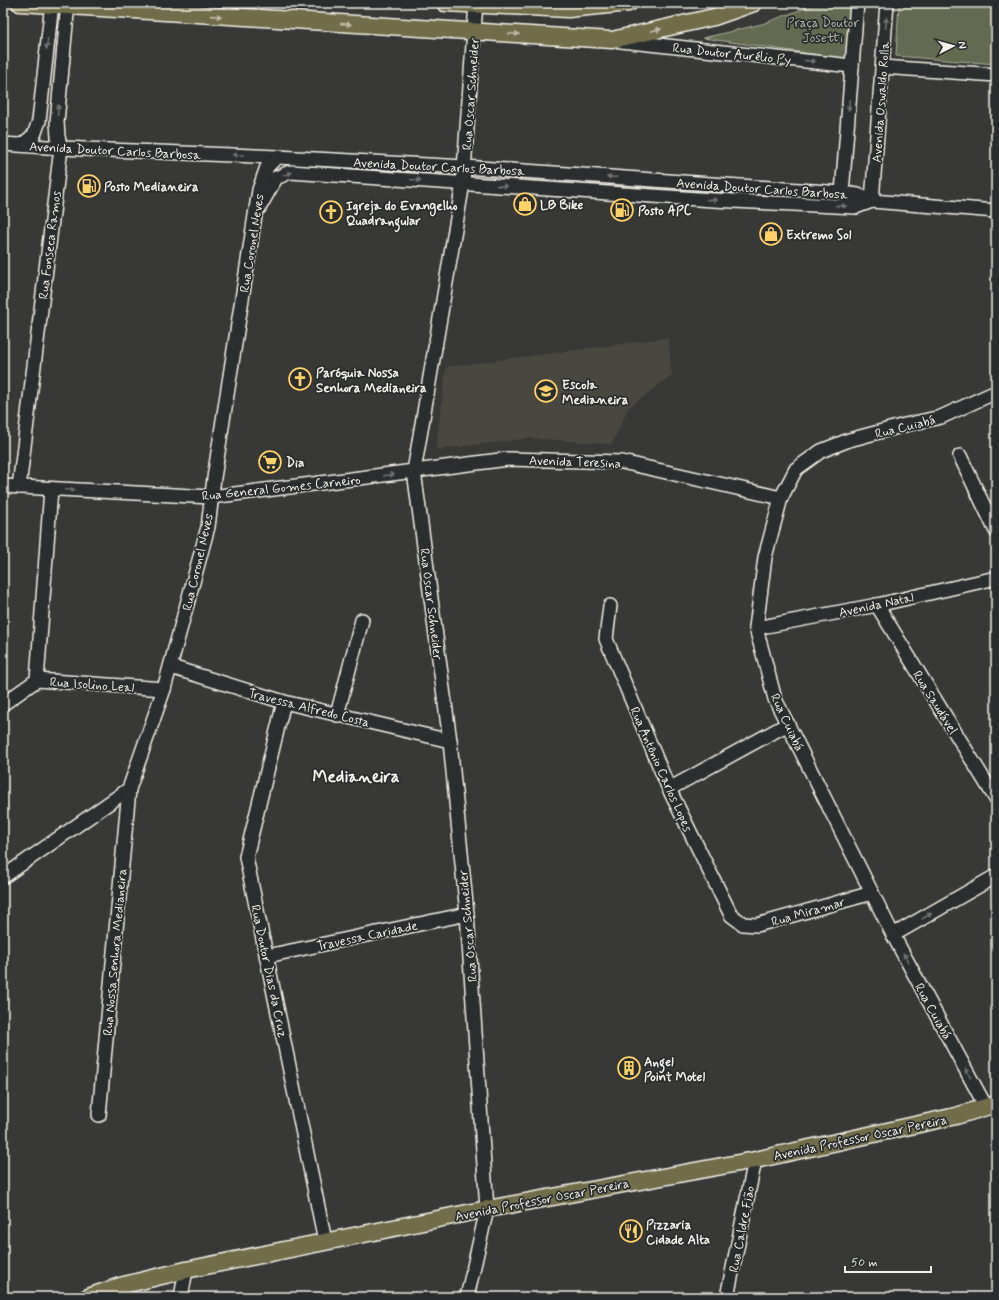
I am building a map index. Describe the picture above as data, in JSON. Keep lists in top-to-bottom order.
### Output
{
  "streets": {
    "main road": ["Avenida Professor Oscar Pereira"],
    "street": [
      "Rua Doutor Aurélio Py",
      "Rua Oscar Schneider",
      "Avenida Oswaldo Rolla",
      "Avenida Doutor Carlos Barbosa",
      "Rua Coronel Neves",
      "Rua Fonseca Ramos",
      "Rua Cuiabá",
      "Avenida Teresina",
      "Rua General Gomes Carneiro",
      "Avenida Natal",
      "Rua Isolino Leal",
      "Rua Saudável",
      "Travessa Alfredo Costa",
      "Rua Antônio Carlos Lopes",
      "Rua Miramar",
      "Travessa Caridade",
      "Rua Nossa Senhora Medianeira",
      "Rua Doutor Dias da Cruz",
      "Rua Caldre Fião"
    ]
  },
  "crossings": [
    ["Rua Oscar Schneider", "Avenida Doutor Carlos Barbosa"],
    ["Rua Oscar Schneider", "Avenida Teresina"],
    ["Rua Oscar Schneider", "Rua General Gomes Carneiro"],
    ["Rua Oscar Schneider", "Travessa Alfredo Costa"],
    ["Rua Oscar Schneider", "Travessa Caridade"],
    ["Rua Oscar Schneider", "Avenida Professor Oscar Pereira"],
    ["Avenida Oswaldo Rolla", "Avenida Doutor Carlos Barbosa"],
    ["Avenida Doutor Carlos Barbosa", "Rua Coronel Neves"],
    ["Avenida Doutor Carlos Barbosa", "Rua Fonseca Ramos"],
    ["Rua Coronel Neves", "Rua General Gomes Carneiro"],
    ["Rua Coronel Neves", "Rua Isolino Leal"],
    ["Rua Coronel Neves", "Travessa Alfredo Costa"],
    ["Rua Coronel Neves", "Rua Nossa Senhora Medianeira"],
    ["Rua Fonseca Ramos", "Rua General Gomes Carneiro"],
    ["Rua Cuiabá", "Avenida Teresina"],
    ["Rua Cuiabá", "Avenida Natal"],
    ["Rua Cuiabá", "Rua Miramar"],
    ["Rua Cuiabá", "Avenida Professor Oscar Pereira"],
    ["Avenida Teresina", "Rua General Gomes Carneiro"],
    ["Avenida Natal", "Rua Saudável"],
    ["Travessa Alfredo Costa", "Rua Doutor Dias da Cruz"],
    ["Rua Antônio Carlos Lopes", "Rua Miramar"],
    ["Travessa Caridade", "Rua Doutor Dias da Cruz"],
    ["Rua Doutor Dias da Cruz", "Avenida Professor Oscar Pereira"],
    ["Avenida Professor Oscar Pereira", "Rua Caldre Fião"]
  ],
  "one_way": ["Rua Doutor Aurélio Py", "Rua General Gomes Carneiro"],
  "districts": ["Medianeira"],
  "parks": ["Praça Doutor Josetti"],
  "places": {
    "fuel station": ["Posto Medianeira", "Posto APC"],
    "shop": ["LB Bike", "Extremo Sol"],
    "church": ["Igreja do Evangelho Quadrangular", "Paróquia Nossa Senhora Medianeira"],
    "school or university": ["Escola Medianeira"],
    "supermarket": ["Dia"],
    "building": ["Angel Point Motel"],
    "restaurant": ["Pizzaria Cidade Alta"]
  },
  "scale_bar": "50 m",
  "north": "right"
}
